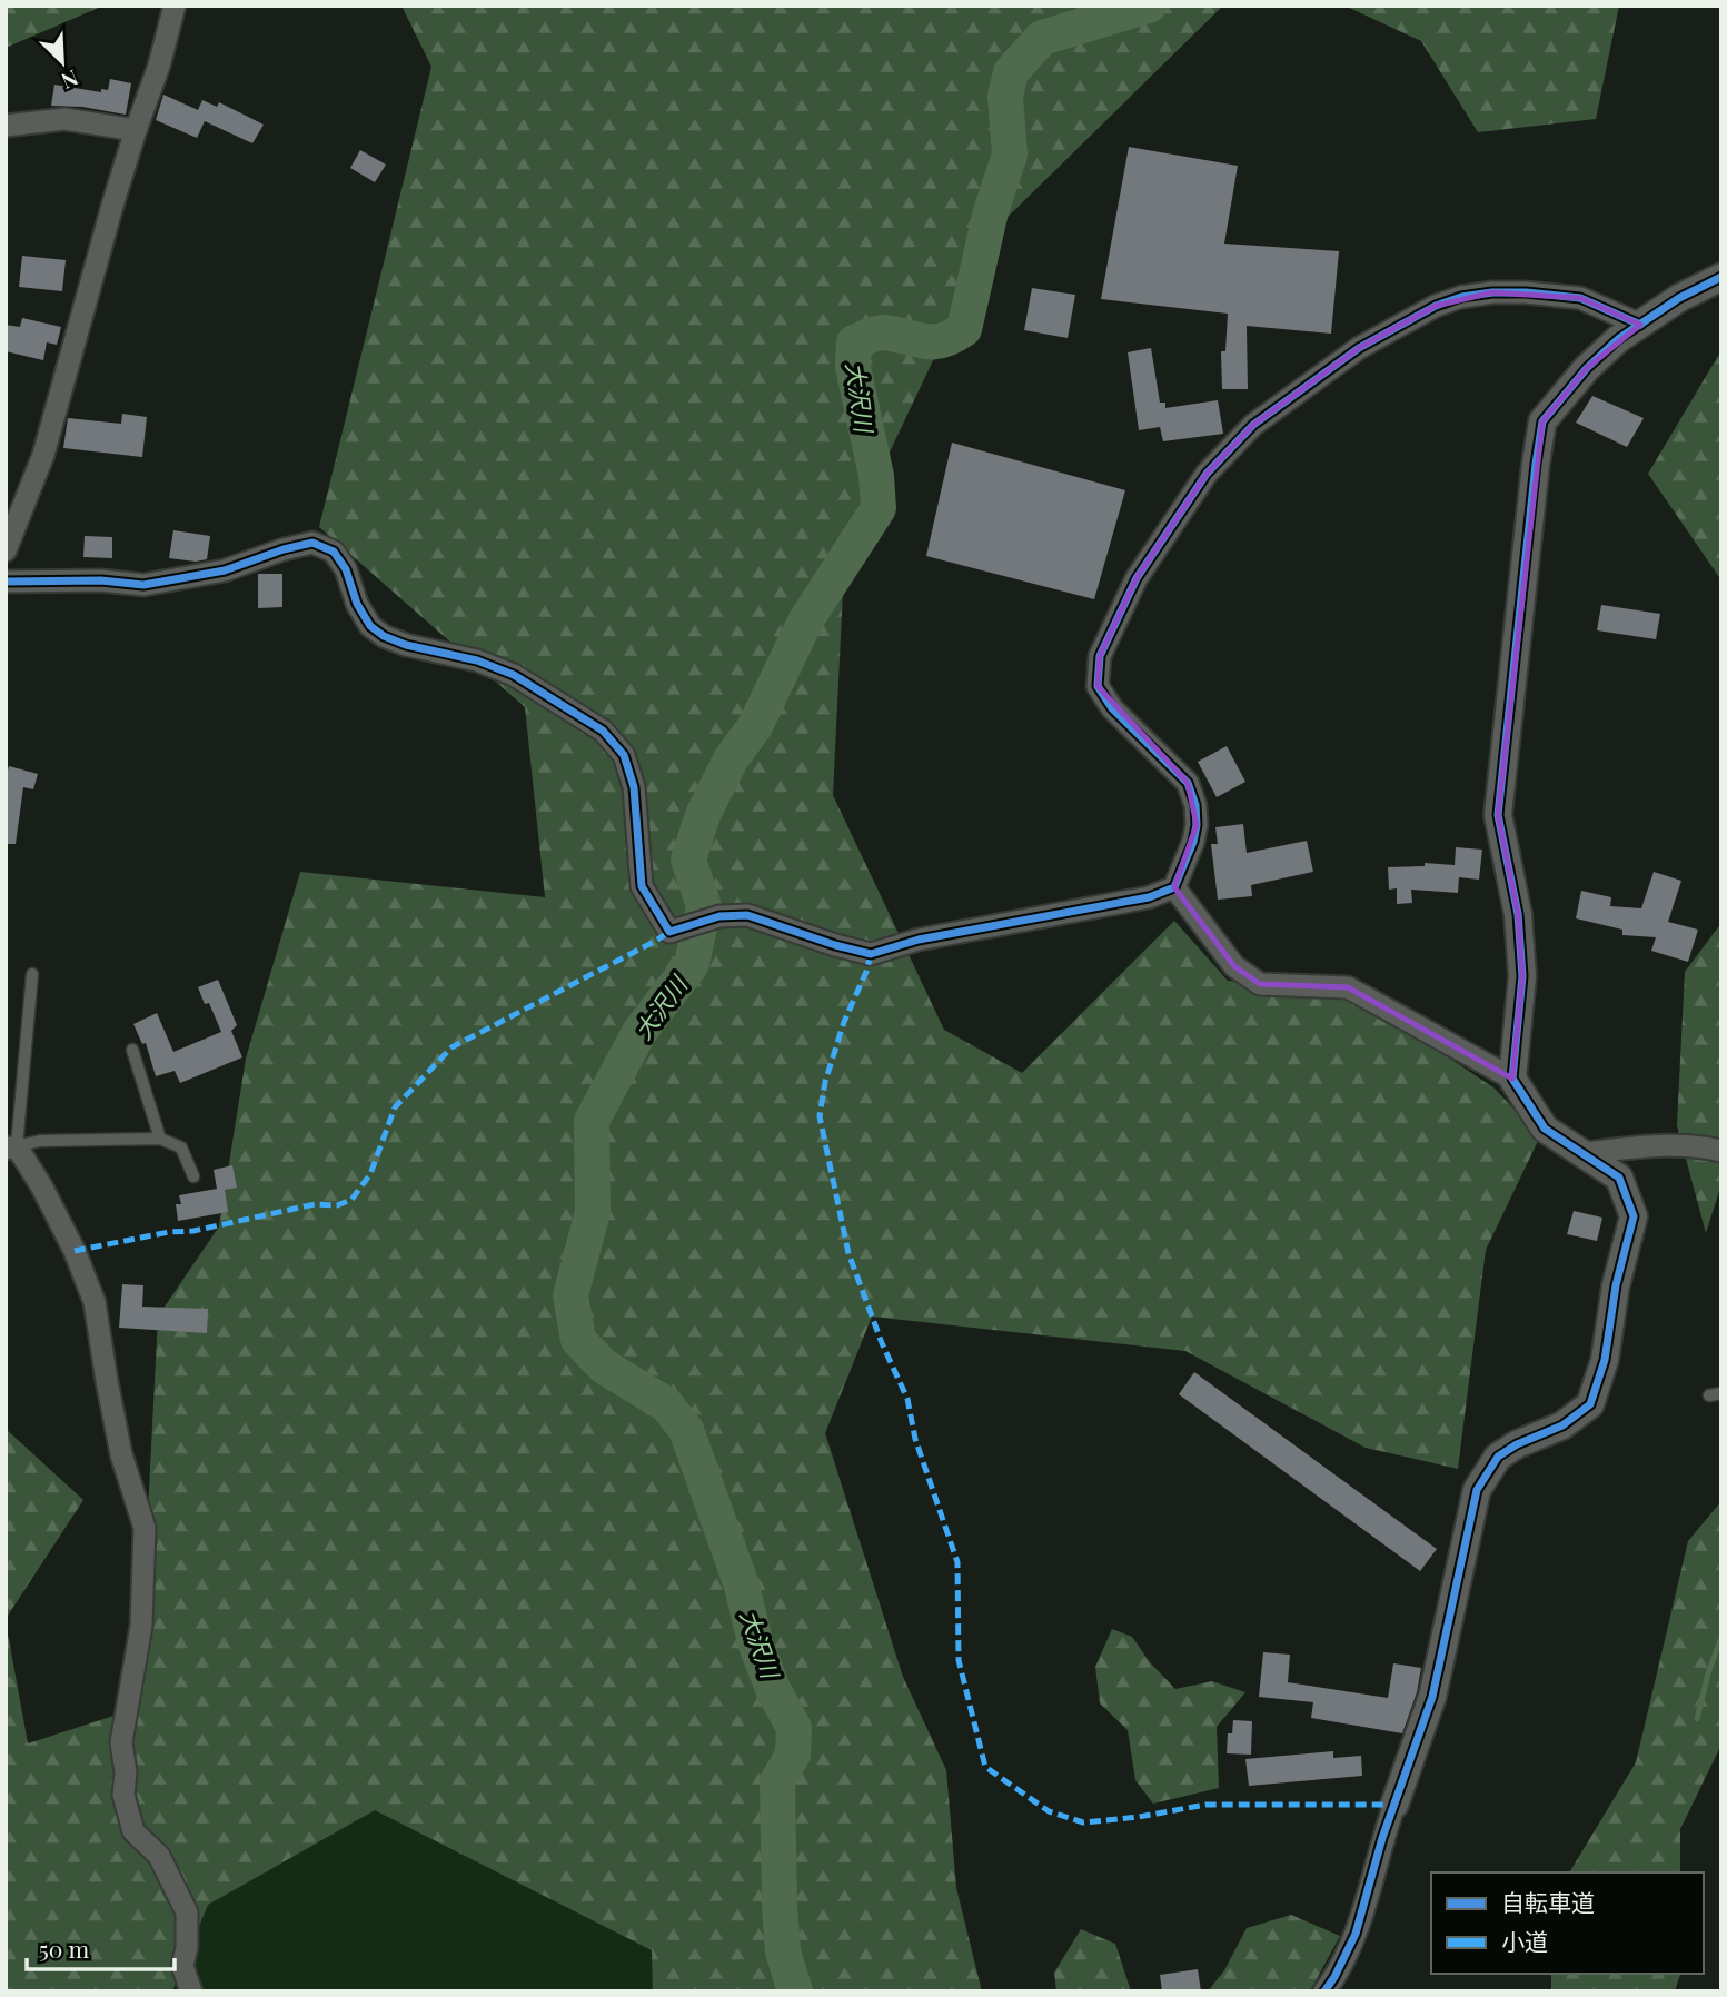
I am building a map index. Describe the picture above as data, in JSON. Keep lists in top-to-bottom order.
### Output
{
  "water": ["大沢川"],
  "legend": ["自転車道", "小道"],
  "scale_bar": "50 m",
  "north": "bottom right"
}
